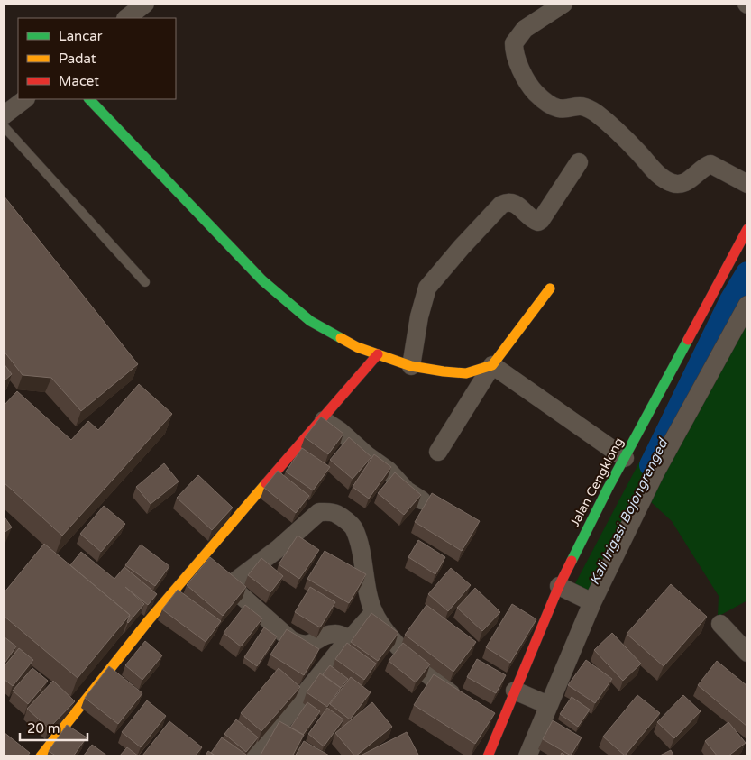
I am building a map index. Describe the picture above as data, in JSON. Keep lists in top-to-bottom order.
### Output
{
  "streets": {
    "street": ["Jalan Cengklong"]
  },
  "water": ["Kali Irigasi Bojongrenged"],
  "legend": ["Lancar", "Padat", "Macet"],
  "scale_bar": "20 m"
}
